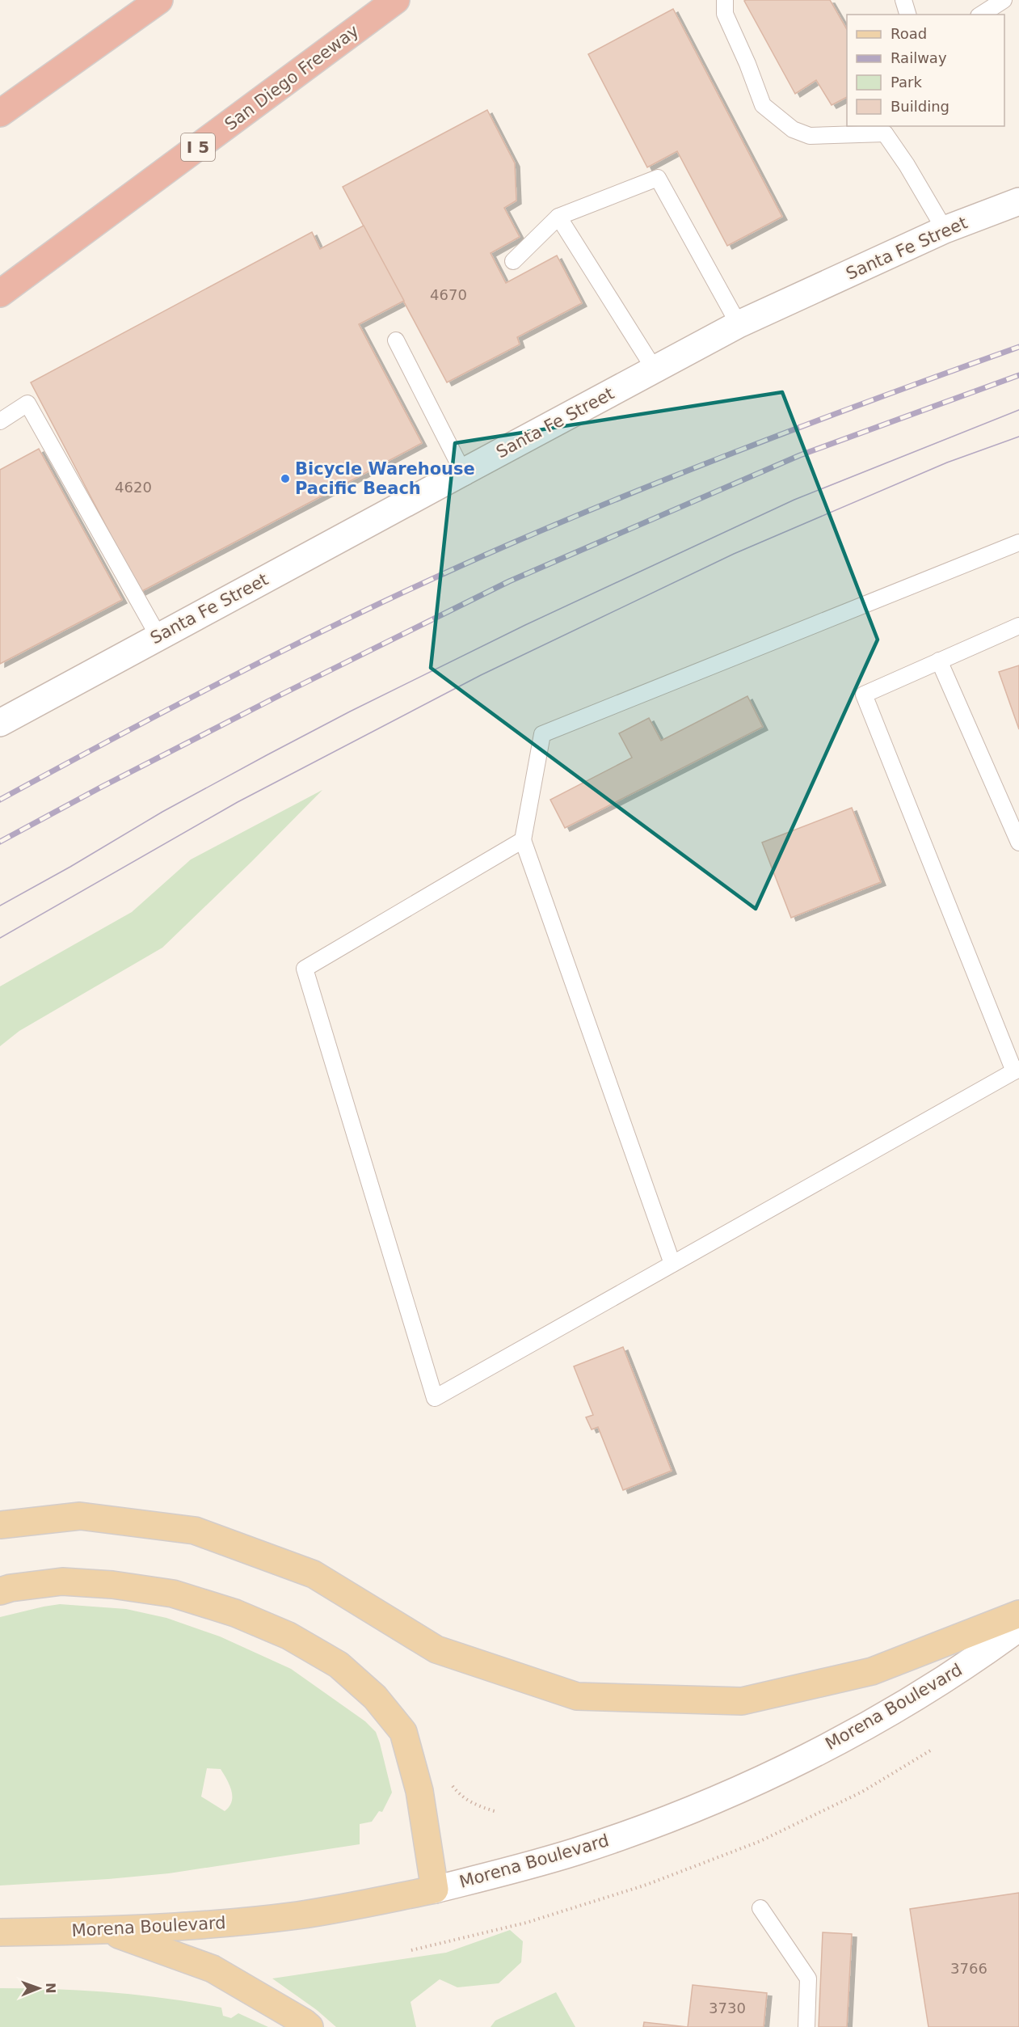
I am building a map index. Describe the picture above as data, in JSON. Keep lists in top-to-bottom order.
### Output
{
  "streets": {
    "highway": ["San Diego Freeway", "I 5"],
    "main road": ["Morena Boulevard"],
    "street": ["Santa Fe Street"]
  },
  "places": ["Bicycle Warehouse Pacific Beach"],
  "house_numbers": [
    "4670",
    "4620",
    "3766",
    "3730"
  ],
  "legend": [
    "Road",
    "Railway",
    "Park",
    "Building"
  ],
  "north": "right"
}
